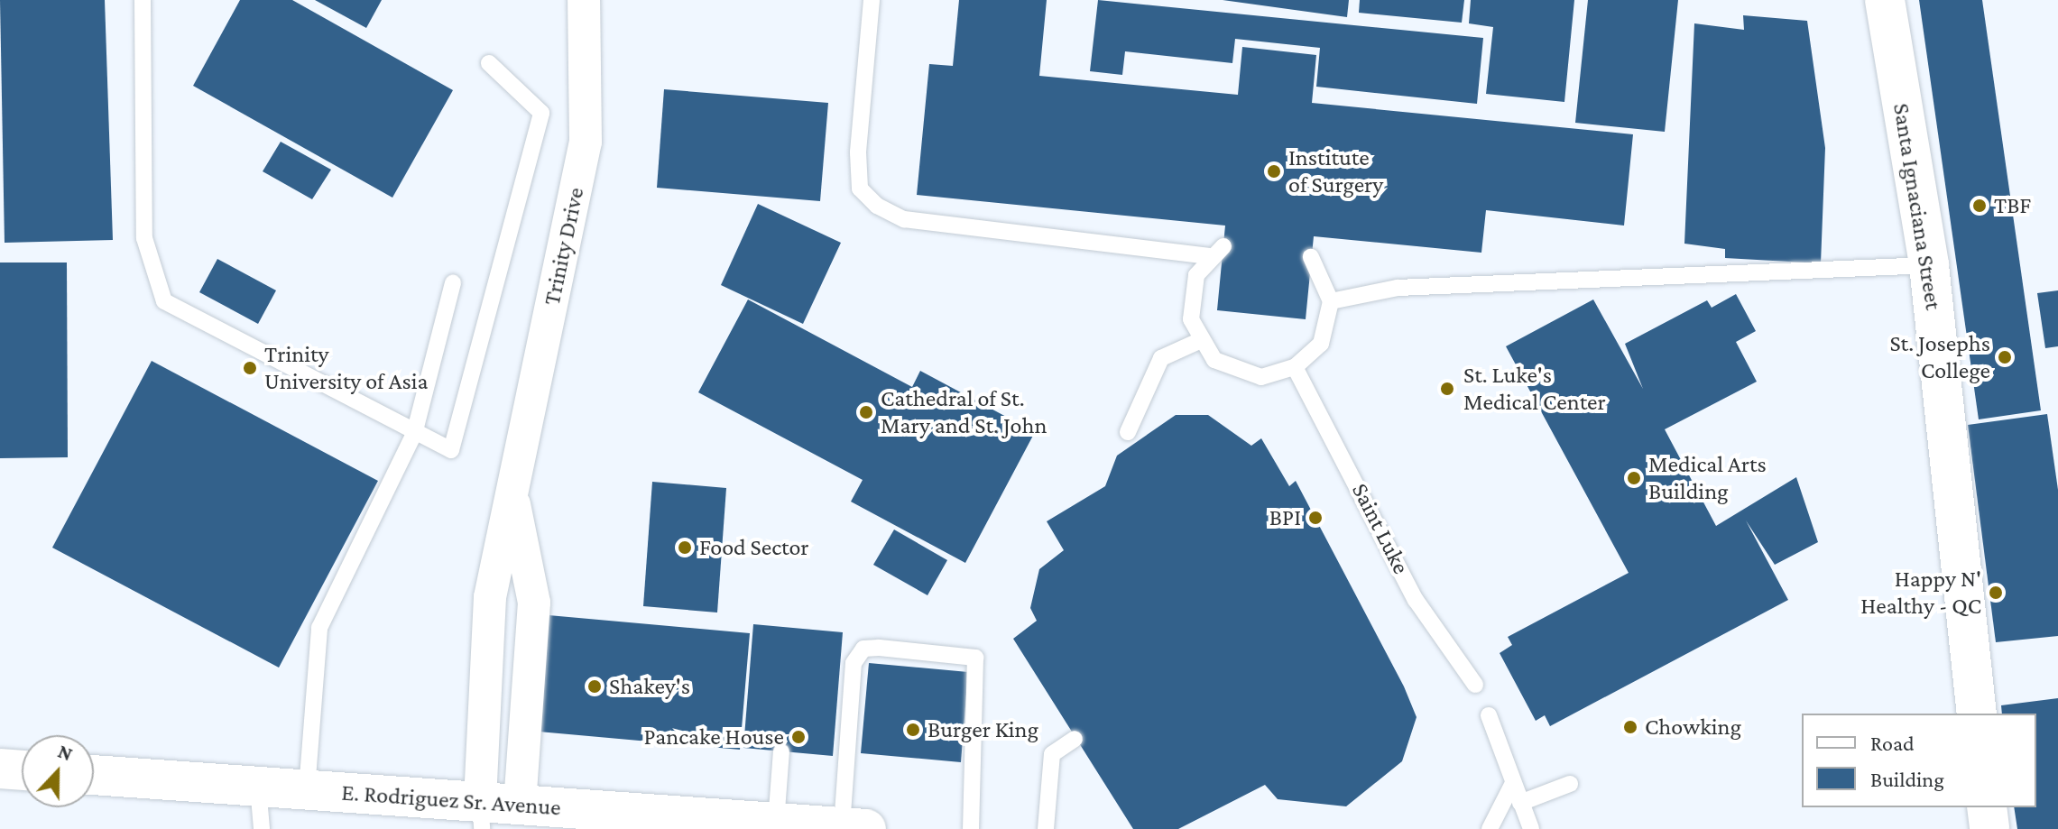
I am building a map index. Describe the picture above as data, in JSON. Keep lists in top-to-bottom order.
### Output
{
  "streets": {
    "main road": ["Santa Ignaciana Street", "E. Rodriguez Sr. Avenue"],
    "street": ["Trinity Drive"],
    "lane": ["Saint Luke"]
  },
  "crossings": [
    ["Trinity Drive", "E. Rodriguez Sr. Avenue"]
  ],
  "places": [
    "Institute of Surgery",
    "TBF",
    "St. Josephs College",
    "Trinity University of Asia",
    "St. Luke's Medical Center",
    "Cathedral of St. Mary and St. John",
    "Medical Arts Building",
    "BPI",
    "Food Sector",
    "Happy N' Healthy - QC",
    "Shakey's",
    "Chowking",
    "Burger King",
    "Pancake House"
  ],
  "legend": ["Road", "Building"],
  "north": "top"
}
